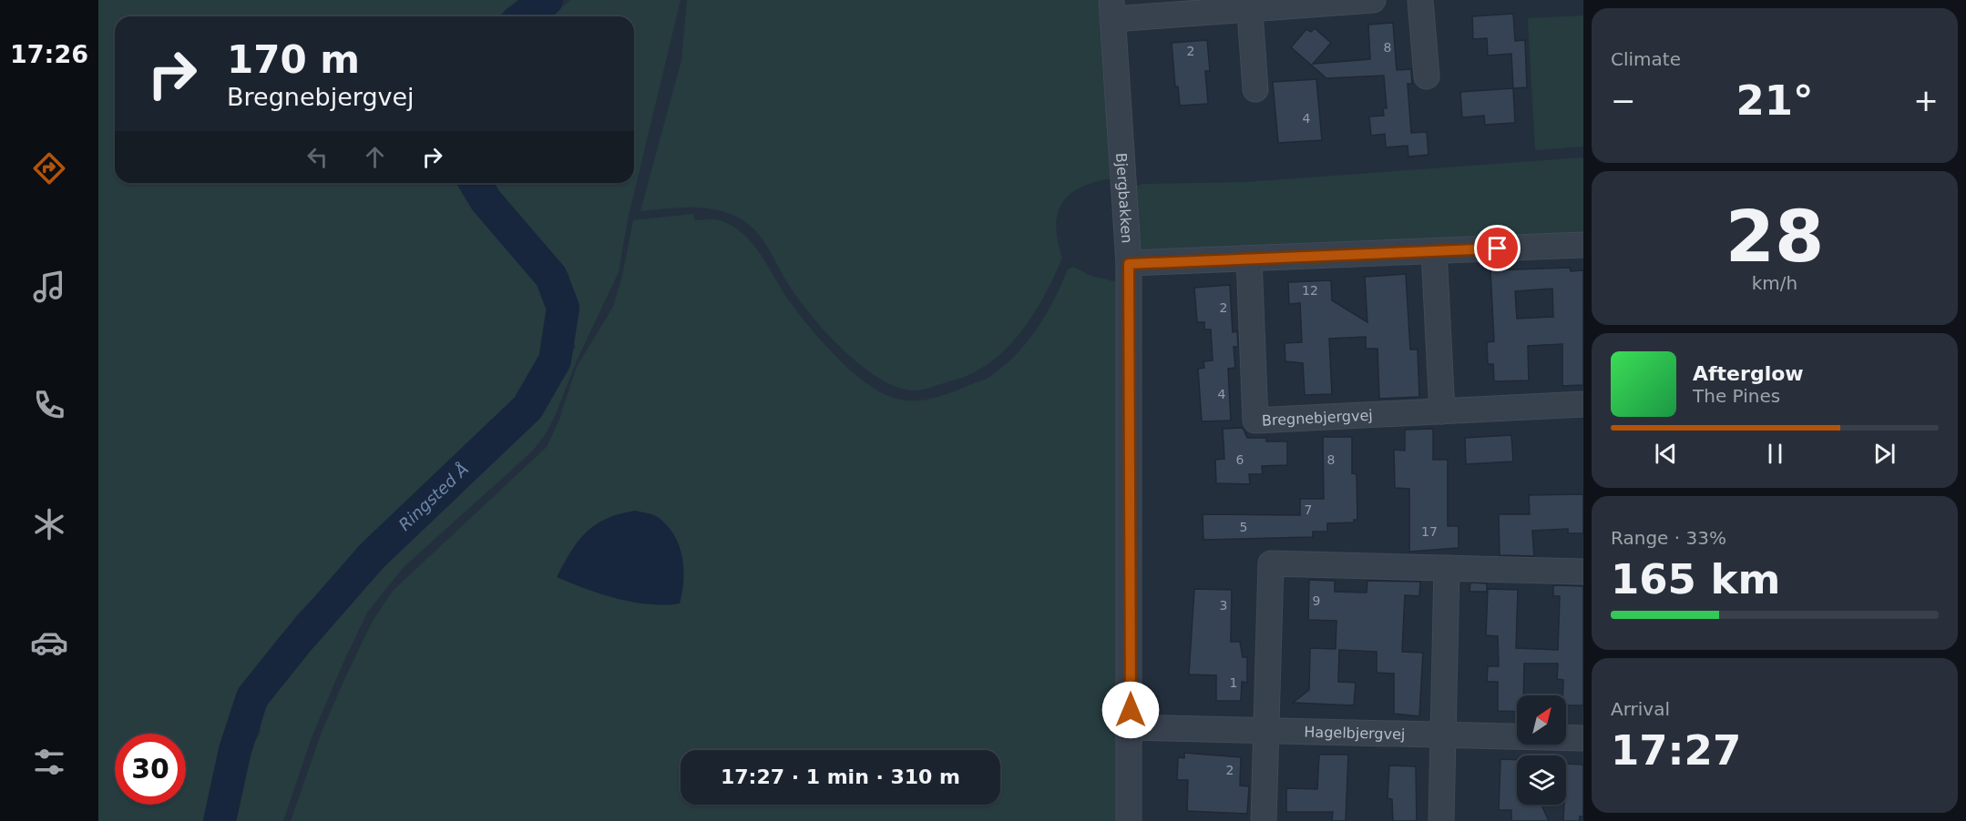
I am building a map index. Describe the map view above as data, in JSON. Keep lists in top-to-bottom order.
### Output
{
  "streets": {
    "street": ["Bjergbakken", "Bregnebjergvej", "Hagelbjergvej"]
  },
  "crossings": [
    ["Bjergbakken", "Hagelbjergvej"]
  ],
  "water": ["Ringsted Å"],
  "house_numbers": [
    "8",
    "2",
    "4",
    "12",
    "2",
    "4",
    "6",
    "8",
    "7",
    "5",
    "17",
    "9",
    "3",
    "1",
    "2"
  ],
  "north": "top right",
  "page": {
    "tabs": "17:26",
    "tile": [
      "Climate",
      ["28", "km/h"],
      ["Range · 33%", "165 km"],
      ["Arrival", "17:27"]
    ],
    "turn": ["170 m", "Bregnebjergvej"],
    "heat": ["−", "21°", "+"],
    "song": ["Afterglow", "The Pines"],
    "limit": "30",
    "trip": "17:27 · 1 min · 310 m"
  }
}
